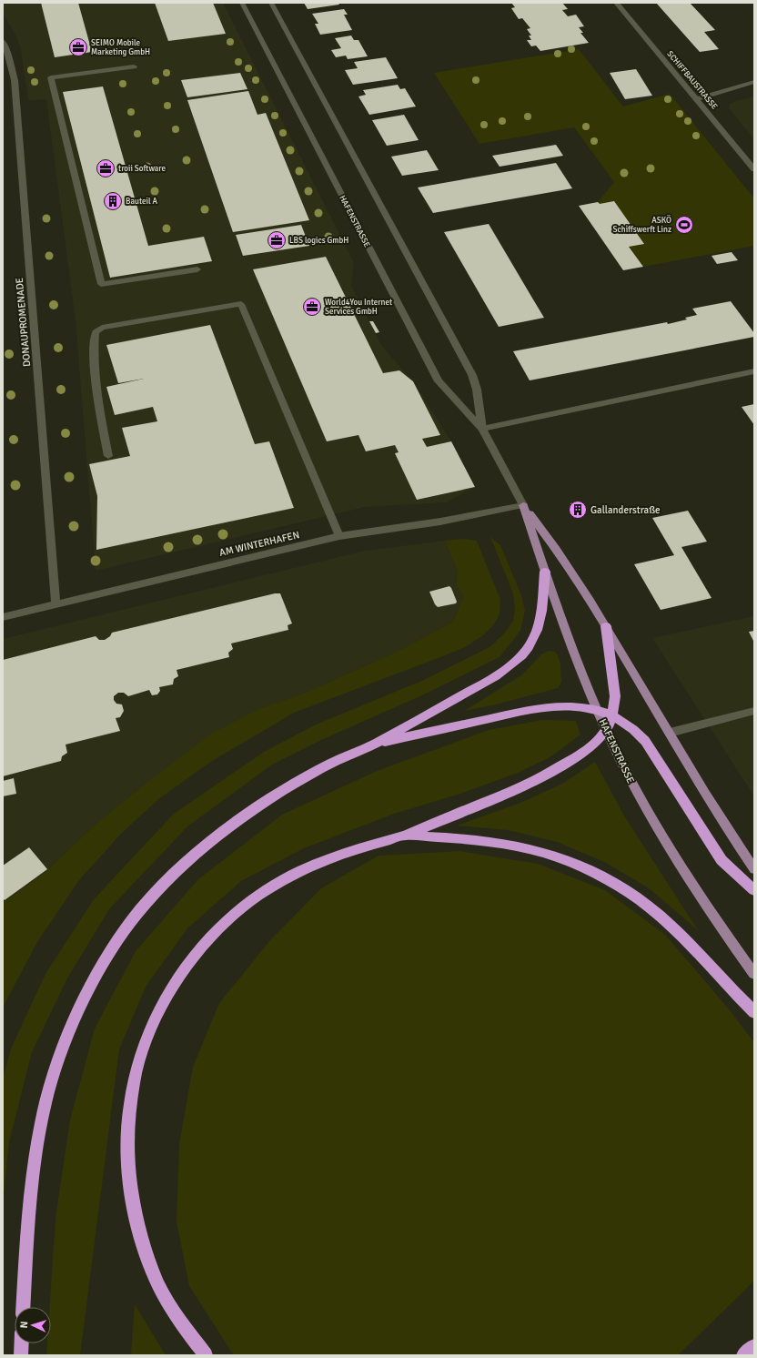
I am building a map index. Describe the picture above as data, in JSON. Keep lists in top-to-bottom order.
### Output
{
  "streets": {
    "main road": ["HAFENSTRASSE"],
    "street": ["SCHIFFBAUSTRASSE", "DONAUPROMENADE", "AM WINTERHAFEN"]
  },
  "crossings": [
    ["HAFENSTRASSE", "AM WINTERHAFEN"],
    ["DONAUPROMENADE", "AM WINTERHAFEN"]
  ],
  "places": {
    "office": [
      "SEIMO Mobile Marketing GmbH",
      "troii Software",
      "LBS logics GmbH",
      "World4You Internet Services GmbH"
    ],
    "building": ["Bauteil A", "Gallanderstraße"],
    "sports": ["ASKÖ Schiffswerft Linz"]
  },
  "north": "left"
}
